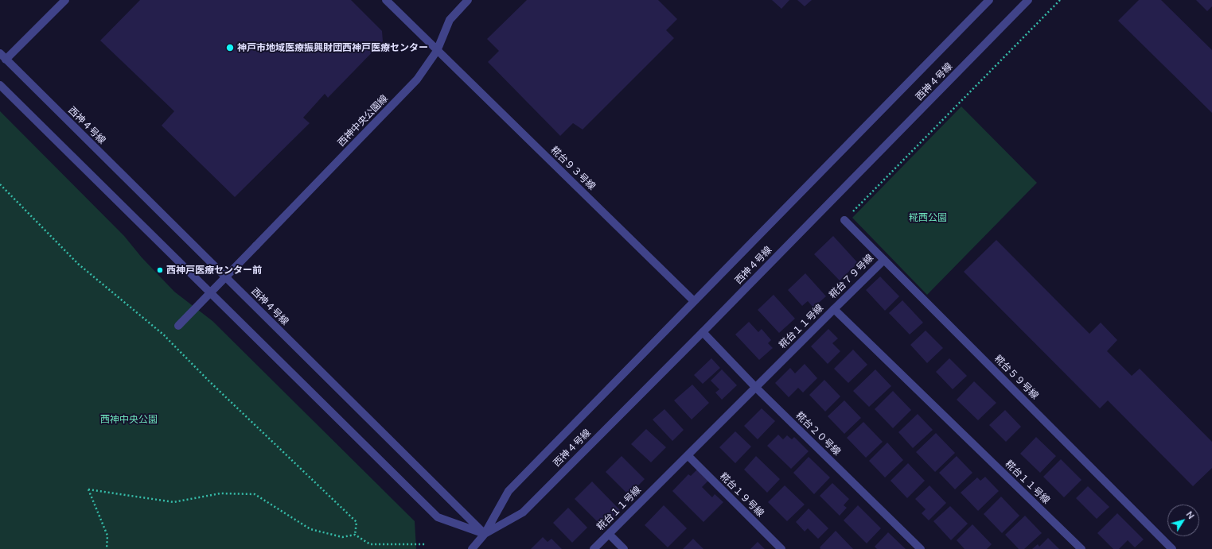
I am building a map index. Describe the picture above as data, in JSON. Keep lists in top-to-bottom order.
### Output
{
  "streets": {
    "street": [
      "西神４号線",
      "西神中央公園線",
      "糀台９３号線",
      "糀台７９号線",
      "糀台１１号線",
      "糀台５９号線",
      "糀台２０号線",
      "糀台１９号線"
    ]
  },
  "crossings": [
    ["西神４号線", "糀台９３号線"],
    ["西神４号線", "糀台２０号線"],
    ["西神中央公園線", "糀台９３号線"],
    ["糀台７９号線", "糀台１１号線"],
    ["糀台７９号線", "糀台５９号線"],
    ["糀台１１号線", "糀台２０号線"],
    ["糀台１１号線", "糀台１９号線"]
  ],
  "parks": ["糀西公園", "西神中央公園"],
  "places": ["神戸市地域医療振興財団西神戸医療センター", "西神戸医療センター前"],
  "north": "top right"
}
